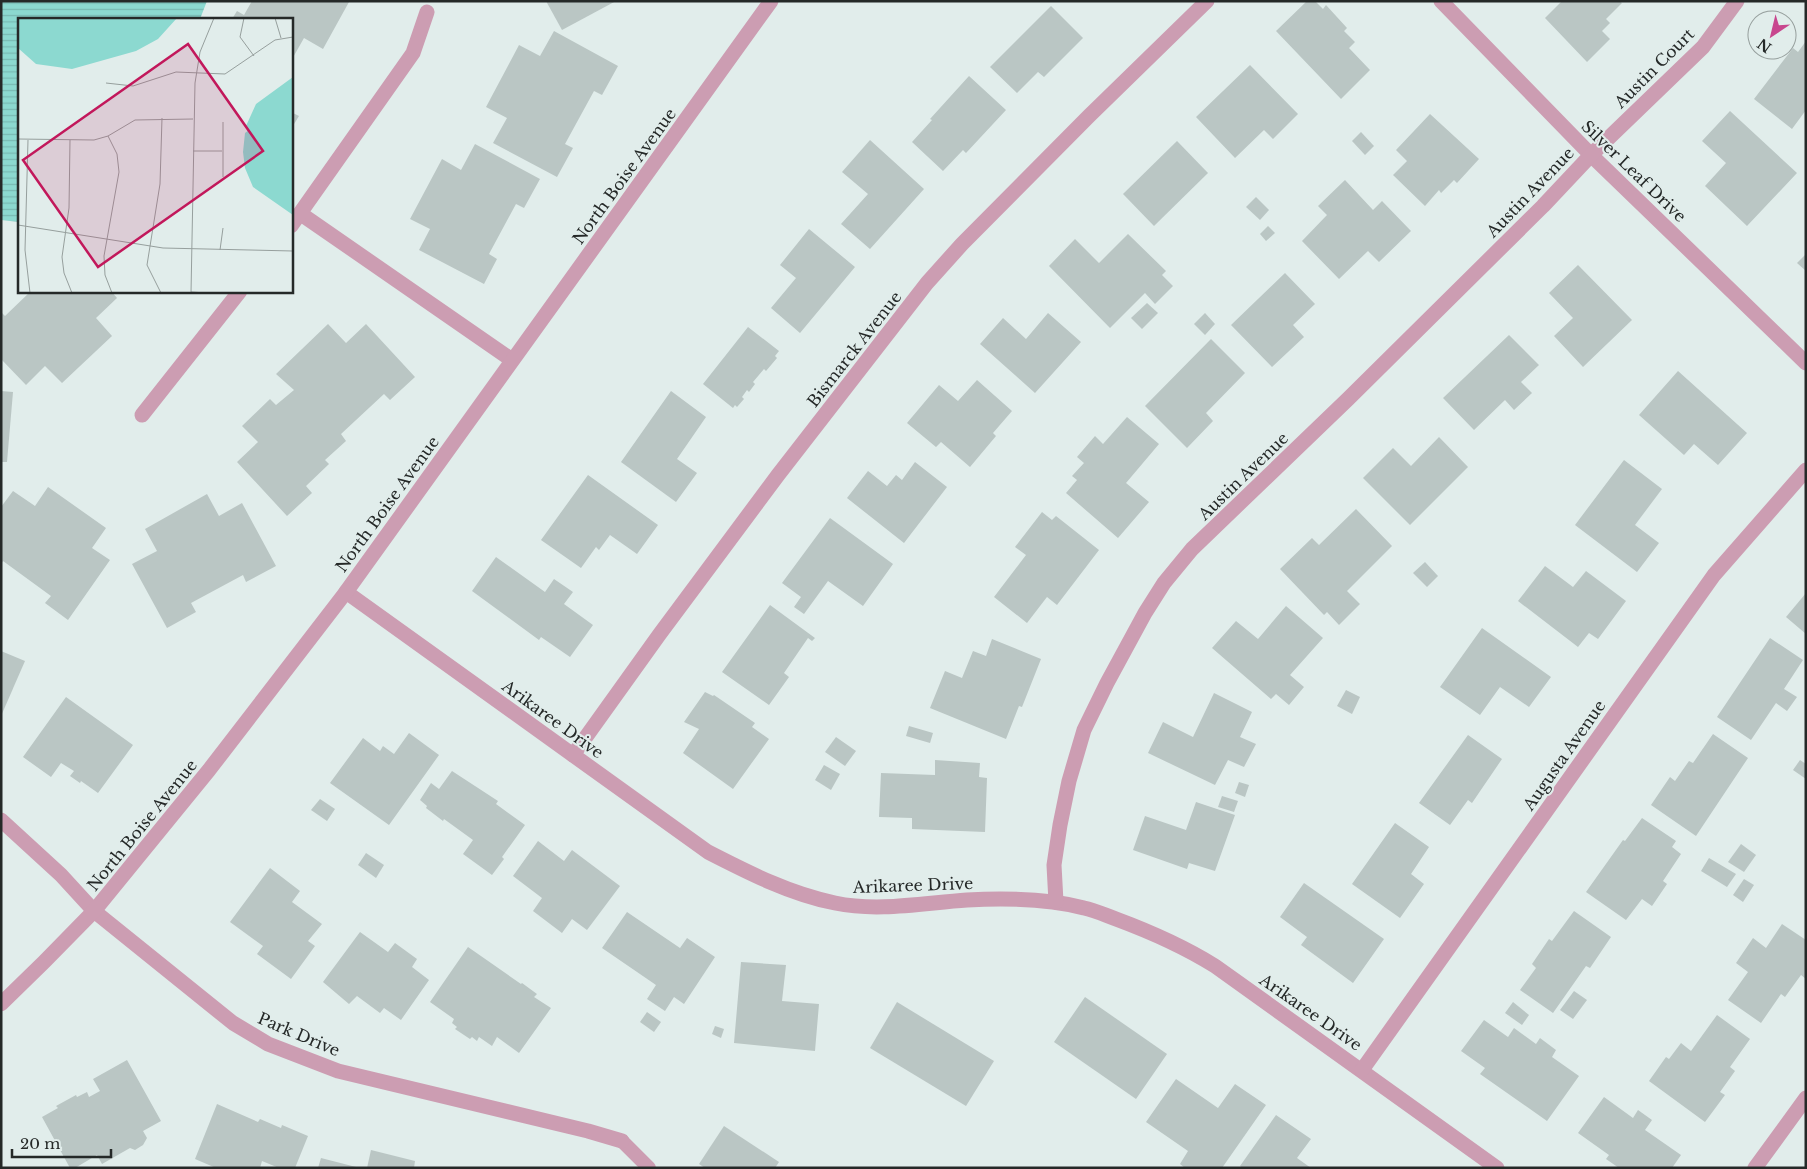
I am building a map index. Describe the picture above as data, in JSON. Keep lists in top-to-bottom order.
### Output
{
  "streets": {
    "street": [
      "Austin Court",
      "Silver Leaf Drive",
      "North Boise Avenue",
      "Austin Avenue",
      "Bismarck Avenue",
      "Arikaree Drive",
      "Augusta Avenue",
      "Park Drive"
    ]
  },
  "crossings": [
    ["Austin Court", "Silver Leaf Drive"],
    ["Austin Court", "Austin Avenue"],
    ["Silver Leaf Drive", "Austin Avenue"],
    ["North Boise Avenue", "Arikaree Drive"],
    ["North Boise Avenue", "Park Drive"],
    ["Austin Avenue", "Arikaree Drive"],
    ["Bismarck Avenue", "Arikaree Drive"],
    ["Arikaree Drive", "Augusta Avenue"]
  ],
  "scale_bar": "20 m",
  "north": "bottom left"
}
